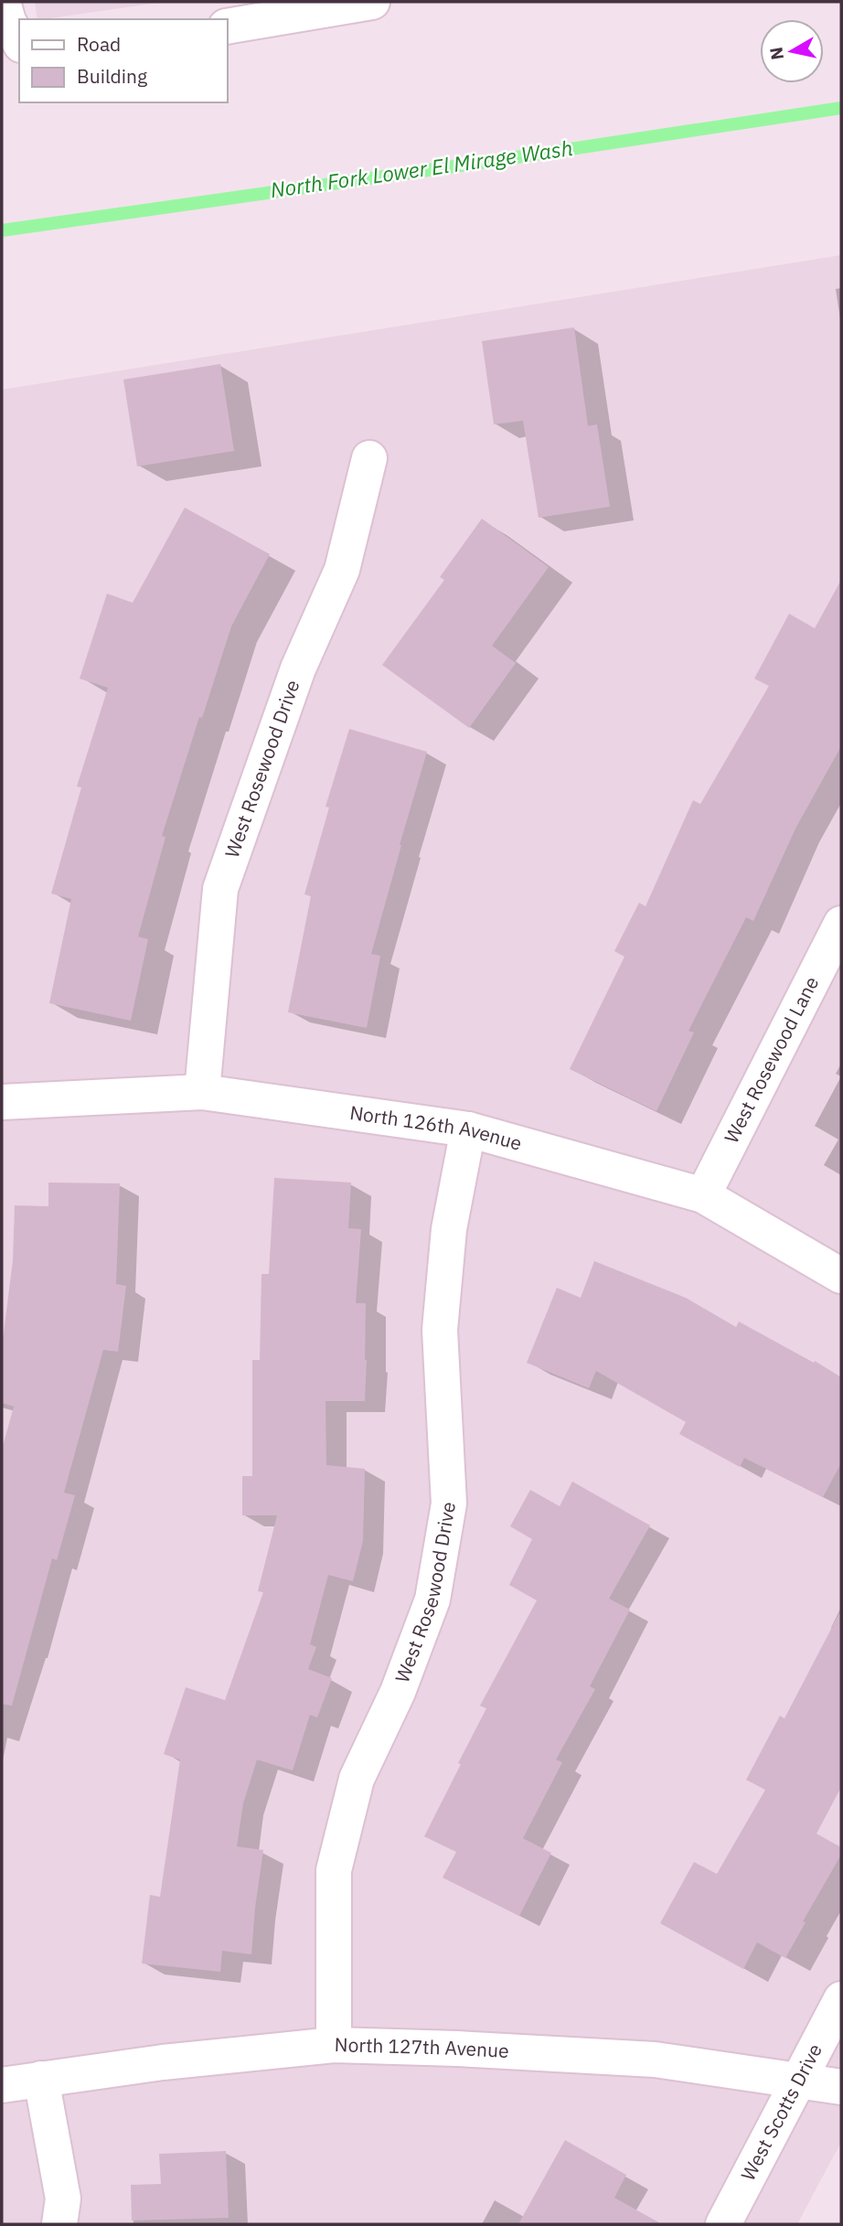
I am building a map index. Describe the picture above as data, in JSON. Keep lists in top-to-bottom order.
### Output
{
  "streets": {
    "street": [
      "West Rosewood Drive",
      "West Rosewood Lane",
      "North 126th Avenue",
      "North 127th Avenue",
      "West Scotts Drive"
    ]
  },
  "crossings": [
    ["West Rosewood Drive", "North 126th Avenue"],
    ["West Rosewood Drive", "North 127th Avenue"],
    ["West Rosewood Lane", "North 126th Avenue"],
    ["North 127th Avenue", "West Scotts Drive"]
  ],
  "water": ["North Fork Lower El Mirage Wash"],
  "legend": ["Road", "Building"],
  "north": "left"
}
